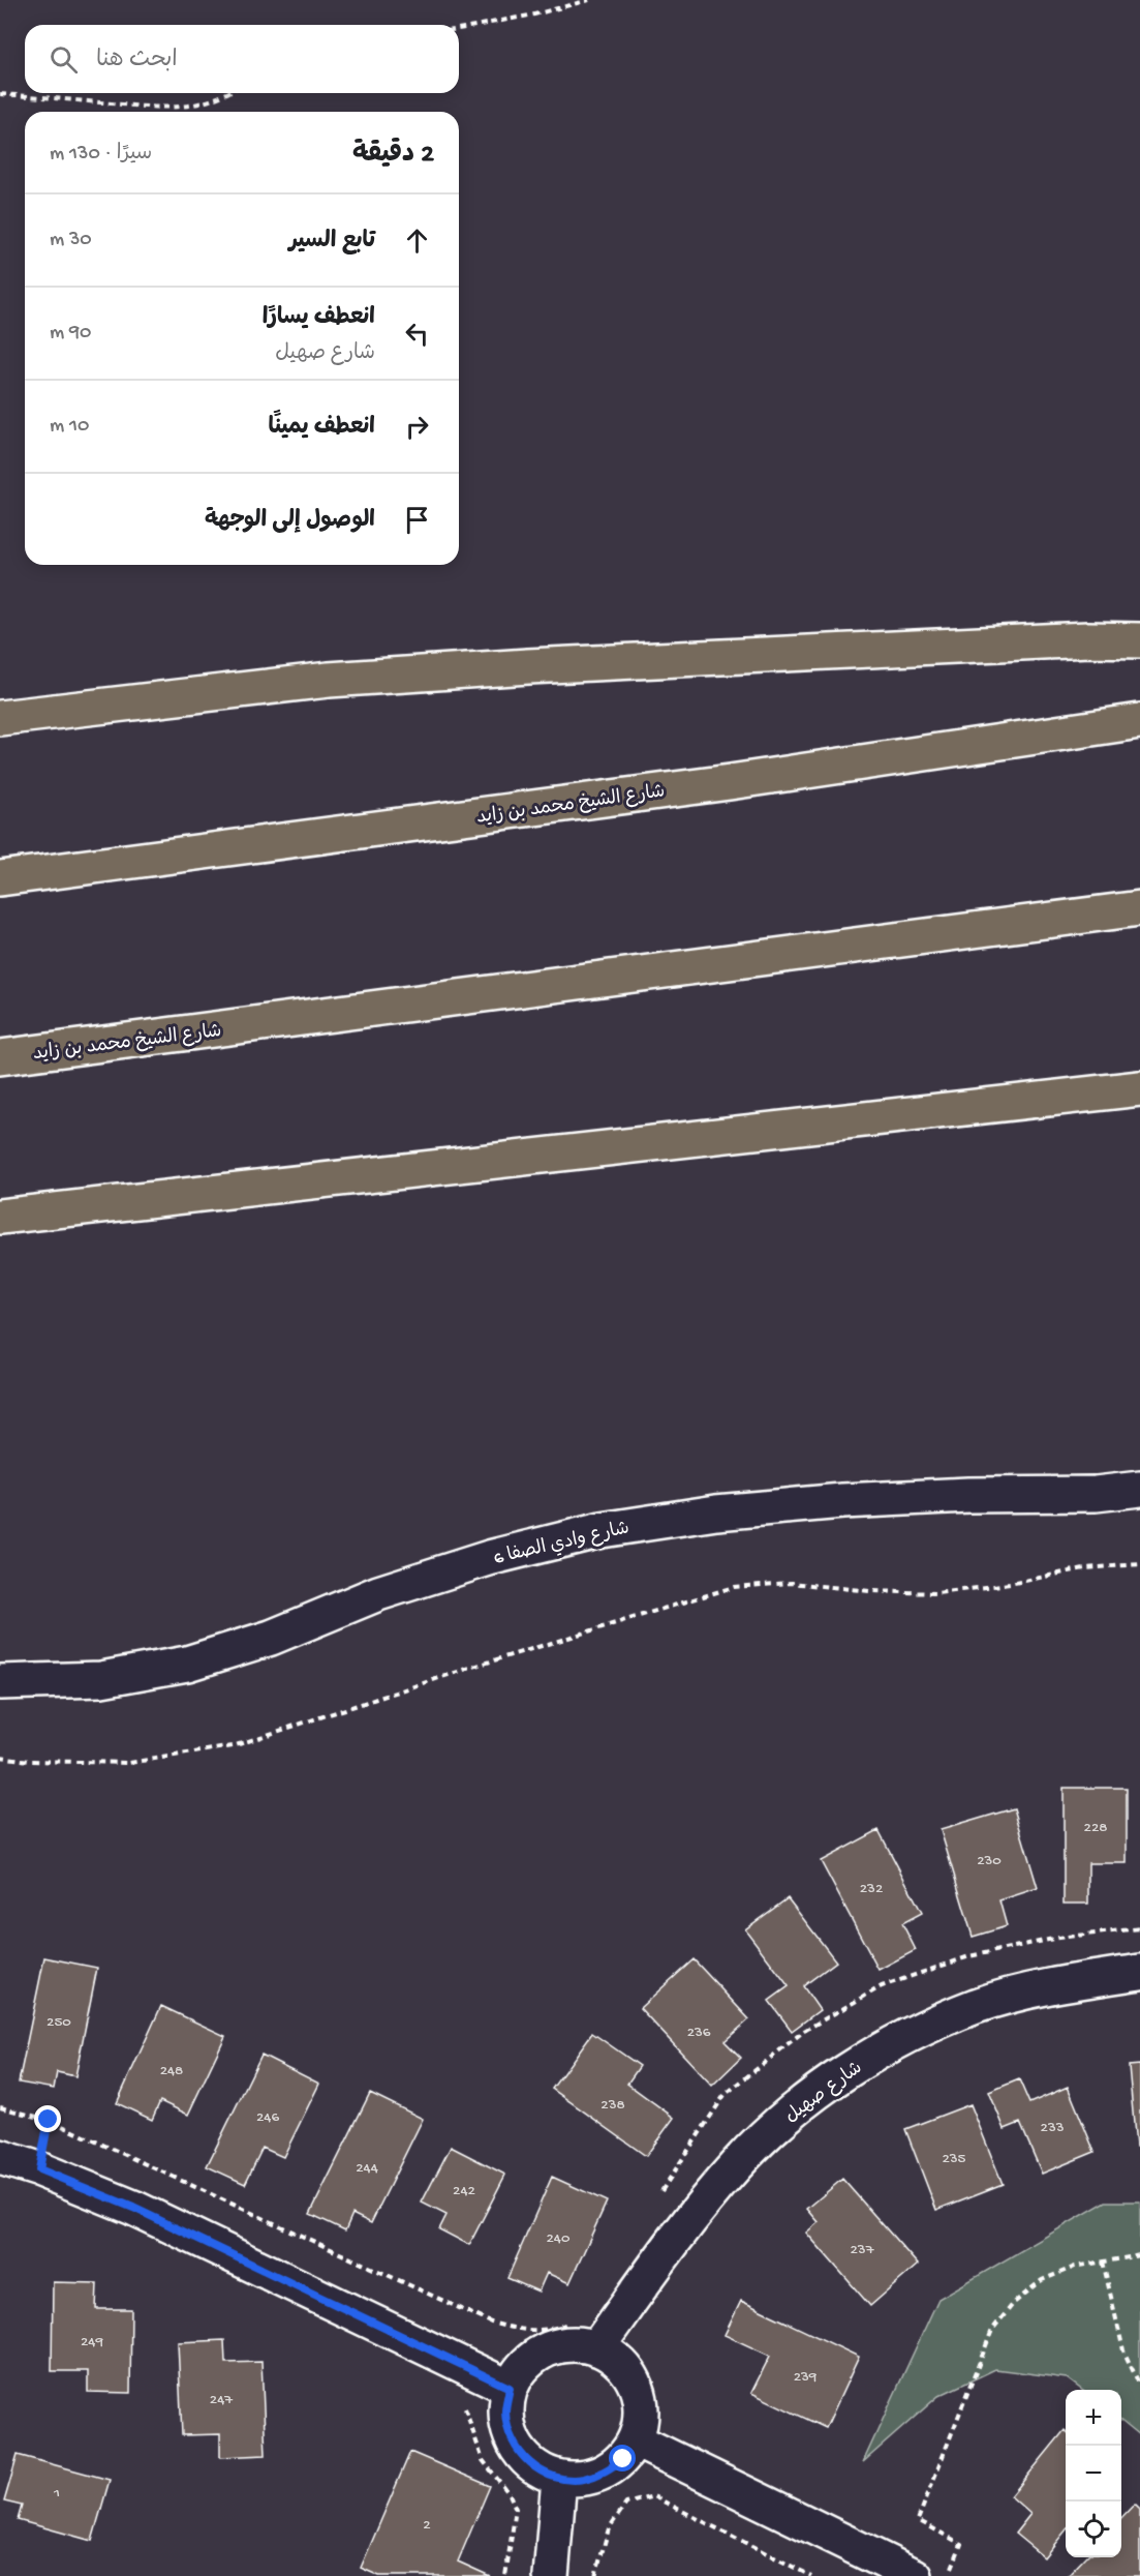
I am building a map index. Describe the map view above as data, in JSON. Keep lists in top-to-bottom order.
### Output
{
  "streets": {
    "highway": ["شارع الشيخ محمد بن زايد"],
    "street": ["شارع وادي الصفا 6", "شارع صهيل"]
  },
  "house_numbers": [
    "228",
    "230",
    "232",
    "250",
    "236",
    "248",
    "238",
    "246",
    "233",
    "235",
    "244",
    "242",
    "240",
    "237",
    "249",
    "239",
    "247",
    "1",
    "2"
  ],
  "page": {
    "search": "ابحث هنا",
    "heading": ["2 دقيقة", "سيرًا · 130 m"],
    "list": [
      ["تابع السير", "30 m"],
      ["انعطف يسارًا", "شارع صهيل", "90 m"],
      ["انعطف يمينًا", "10 m"],
      "الوصول إلى الوجهة"
    ],
    "map_buttons": ["+", "−"]
  }
}
